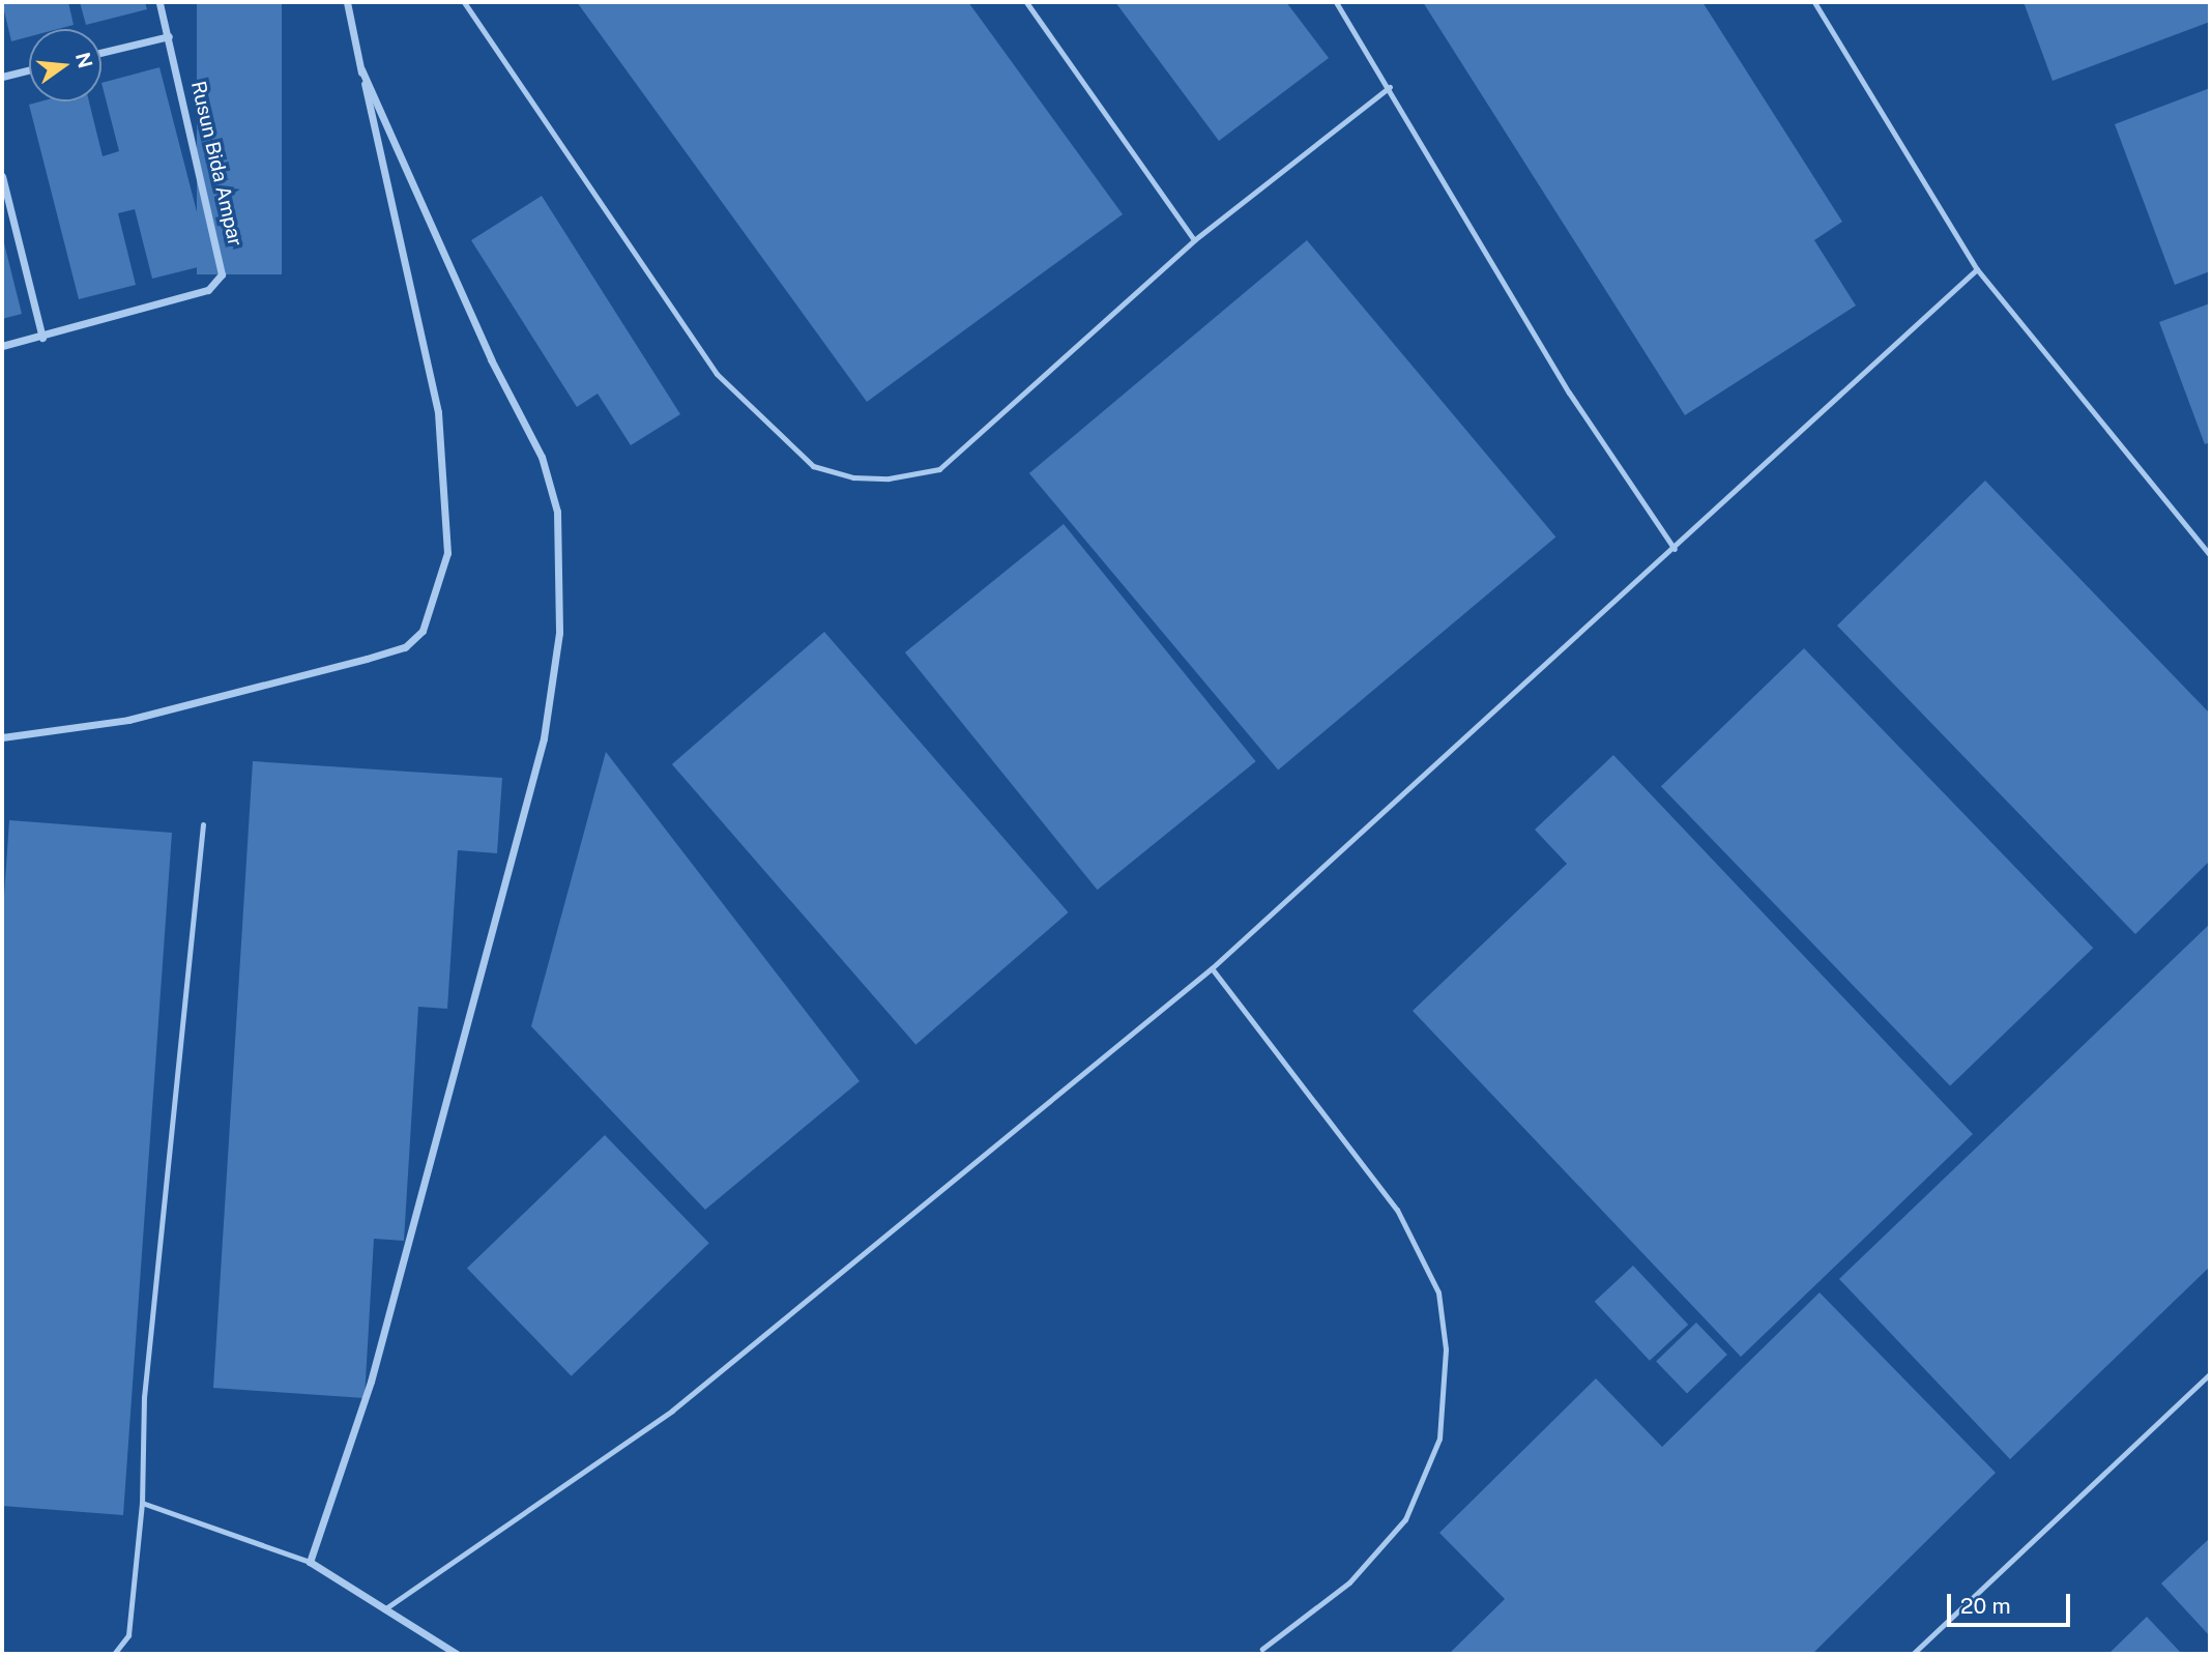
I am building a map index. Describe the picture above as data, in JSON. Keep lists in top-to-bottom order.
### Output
{
  "streets": {
    "street": ["Rusun Bida Ampar"]
  },
  "scale_bar": "20 m",
  "north": "right"
}
